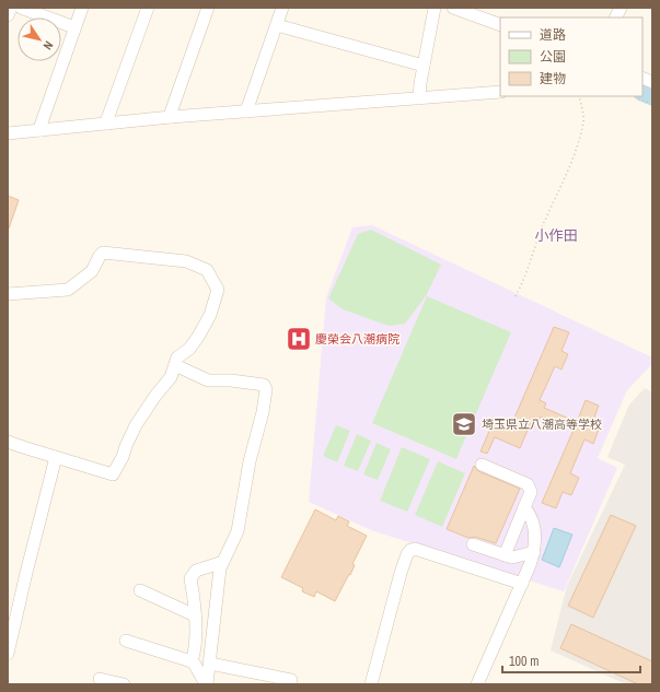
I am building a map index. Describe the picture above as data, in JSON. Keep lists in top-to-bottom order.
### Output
{
  "districts": ["小作田"],
  "places": {
    "hospital": ["慶榮会八潮病院"],
    "school or university": ["埼玉県立八潮高等学校"]
  },
  "legend": ["道路", "公園", "建物"],
  "scale_bar": "100 m",
  "north": "bottom right"
}
